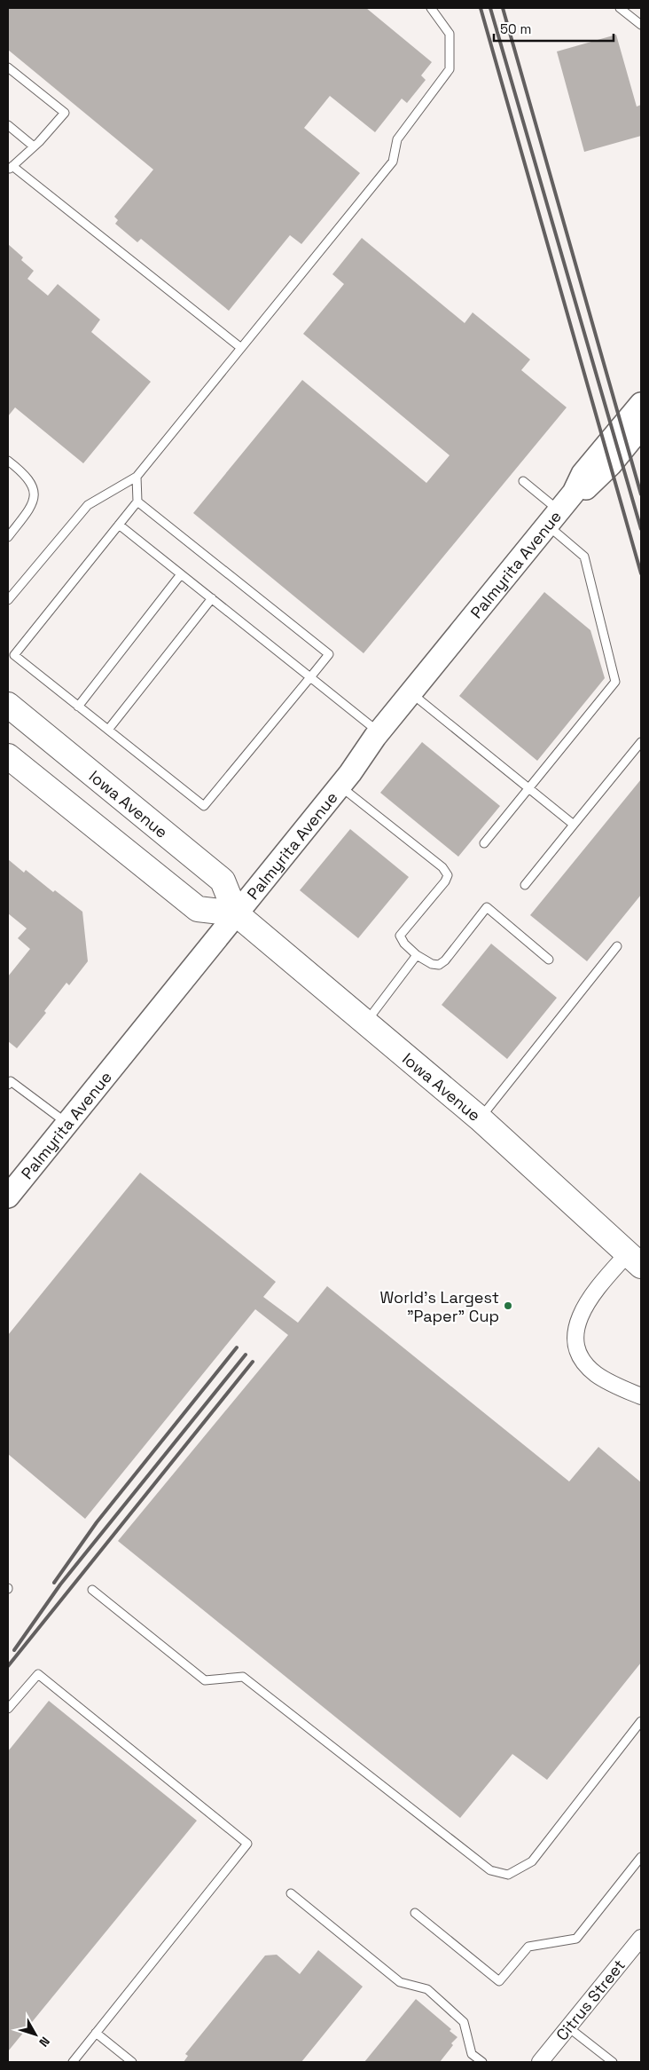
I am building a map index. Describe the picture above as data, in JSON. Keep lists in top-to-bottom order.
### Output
{
  "streets": {
    "main road": ["Iowa Avenue"],
    "street": ["Palmyrita Avenue", "Citrus Street"]
  },
  "crossings": [
    ["Palmyrita Avenue", "Iowa Avenue"]
  ],
  "places": ["World's Largest \"Paper\" Cup"],
  "scale_bar": "50 m",
  "north": "bottom right"
}
